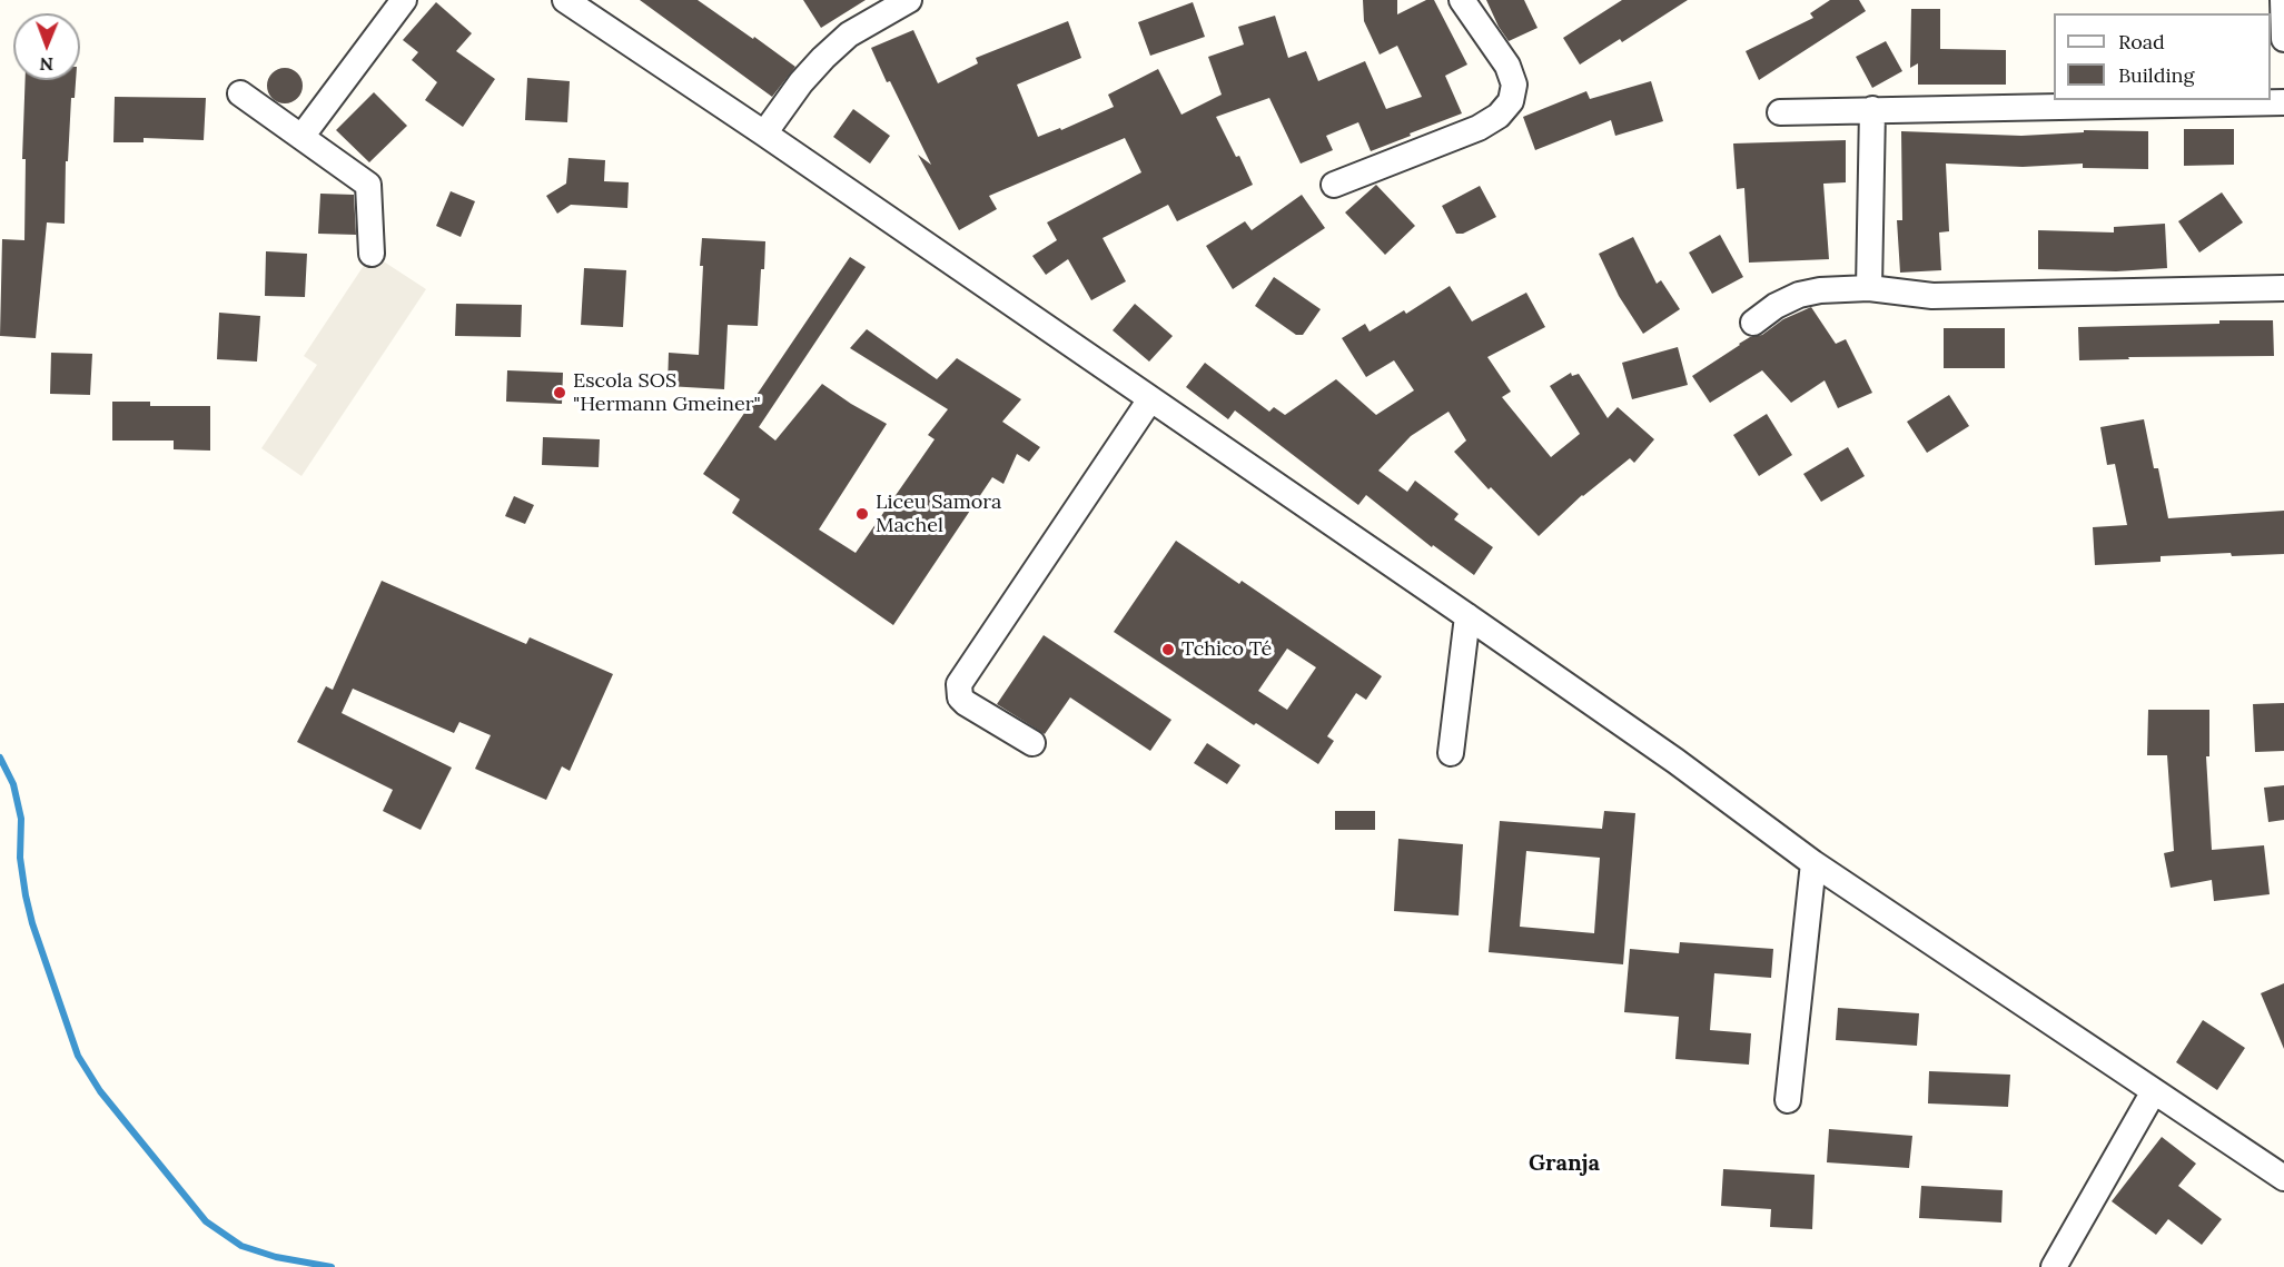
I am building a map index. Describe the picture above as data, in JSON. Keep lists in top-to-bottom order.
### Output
{
  "districts": ["Granja"],
  "places": ["Escola SOS \"Hermann Gmeiner\"", "Liceu Samora Machel", "Tchico Té"],
  "legend": ["Road", "Building"],
  "north": "bottom"
}
